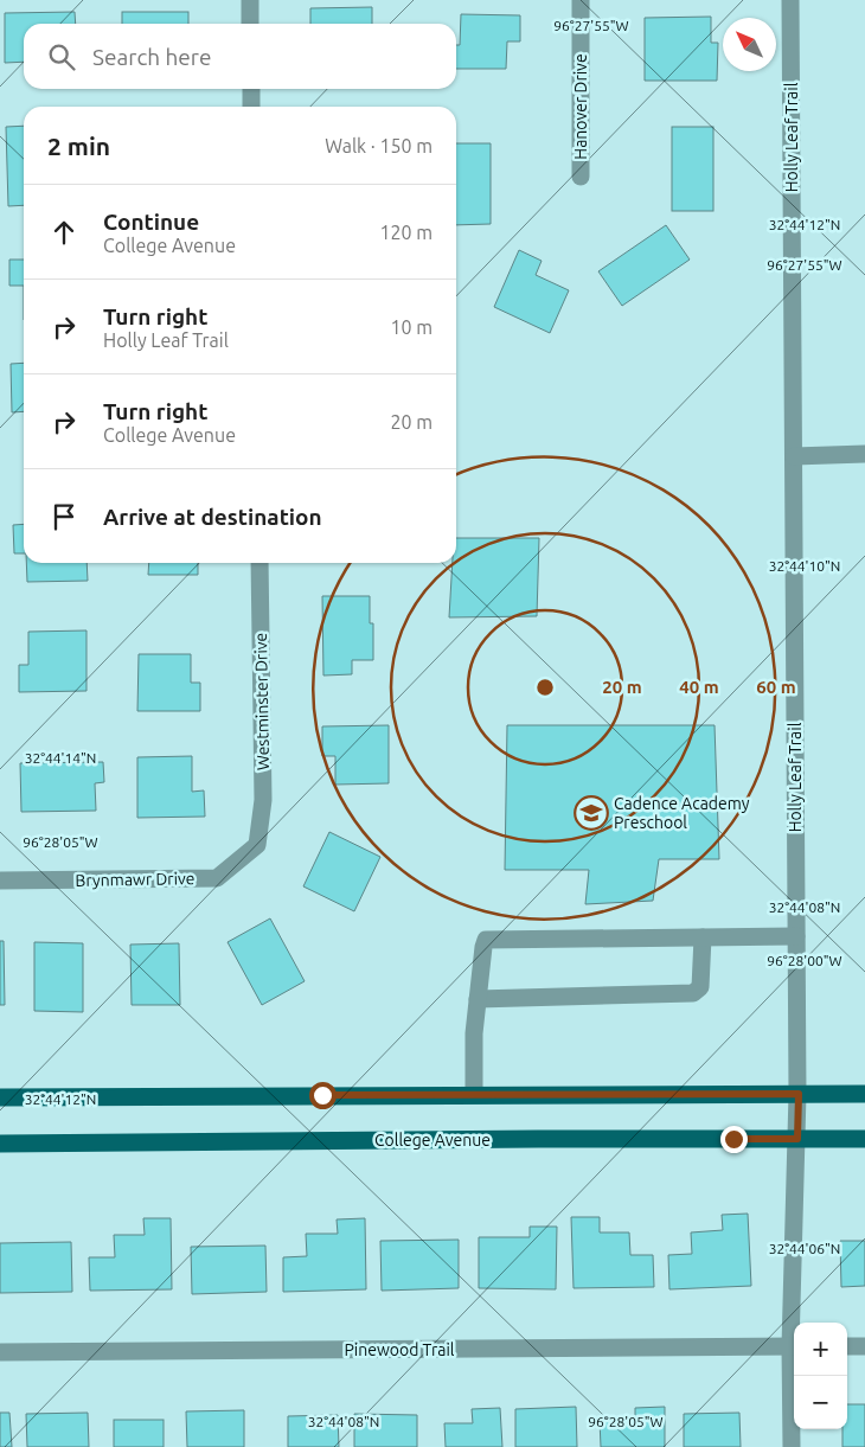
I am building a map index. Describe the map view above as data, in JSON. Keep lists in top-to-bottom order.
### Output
{
  "streets": {
    "main road": ["College Avenue"],
    "street": [
      "Hanover Drive",
      "Holly Leaf Trail",
      "Westminster Drive",
      "Brynmawr Drive",
      "Pinewood Trail"
    ]
  },
  "crossings": [
    ["Holly Leaf Trail", "College Avenue"],
    ["Holly Leaf Trail", "Pinewood Trail"],
    ["Westminster Drive", "Brynmawr Drive"]
  ],
  "places": {
    "school or university": ["Cadence Academy Preschool"]
  },
  "north": "top left",
  "page": {
    "search": "Search here",
    "heading": ["2 min", "Walk · 150 m"],
    "list": [
      ["Continue", "College Avenue", "120 m"],
      ["Turn right", "Holly Leaf Trail", "10 m"],
      ["Turn right", "College Avenue", "20 m"],
      "Arrive at destination"
    ],
    "map_buttons": ["+", "−"]
  },
  "coordinates": [
    "96°27'55\"W",
    "32°44'12\"N",
    "32°44'10\"N",
    "32°44'14\"N",
    "96°28'05\"W",
    "32°44'08\"N",
    "96°28'00\"W",
    "32°44'06\"N"
  ],
  "rings": ["20 m", "40 m", "60 m"]
}
